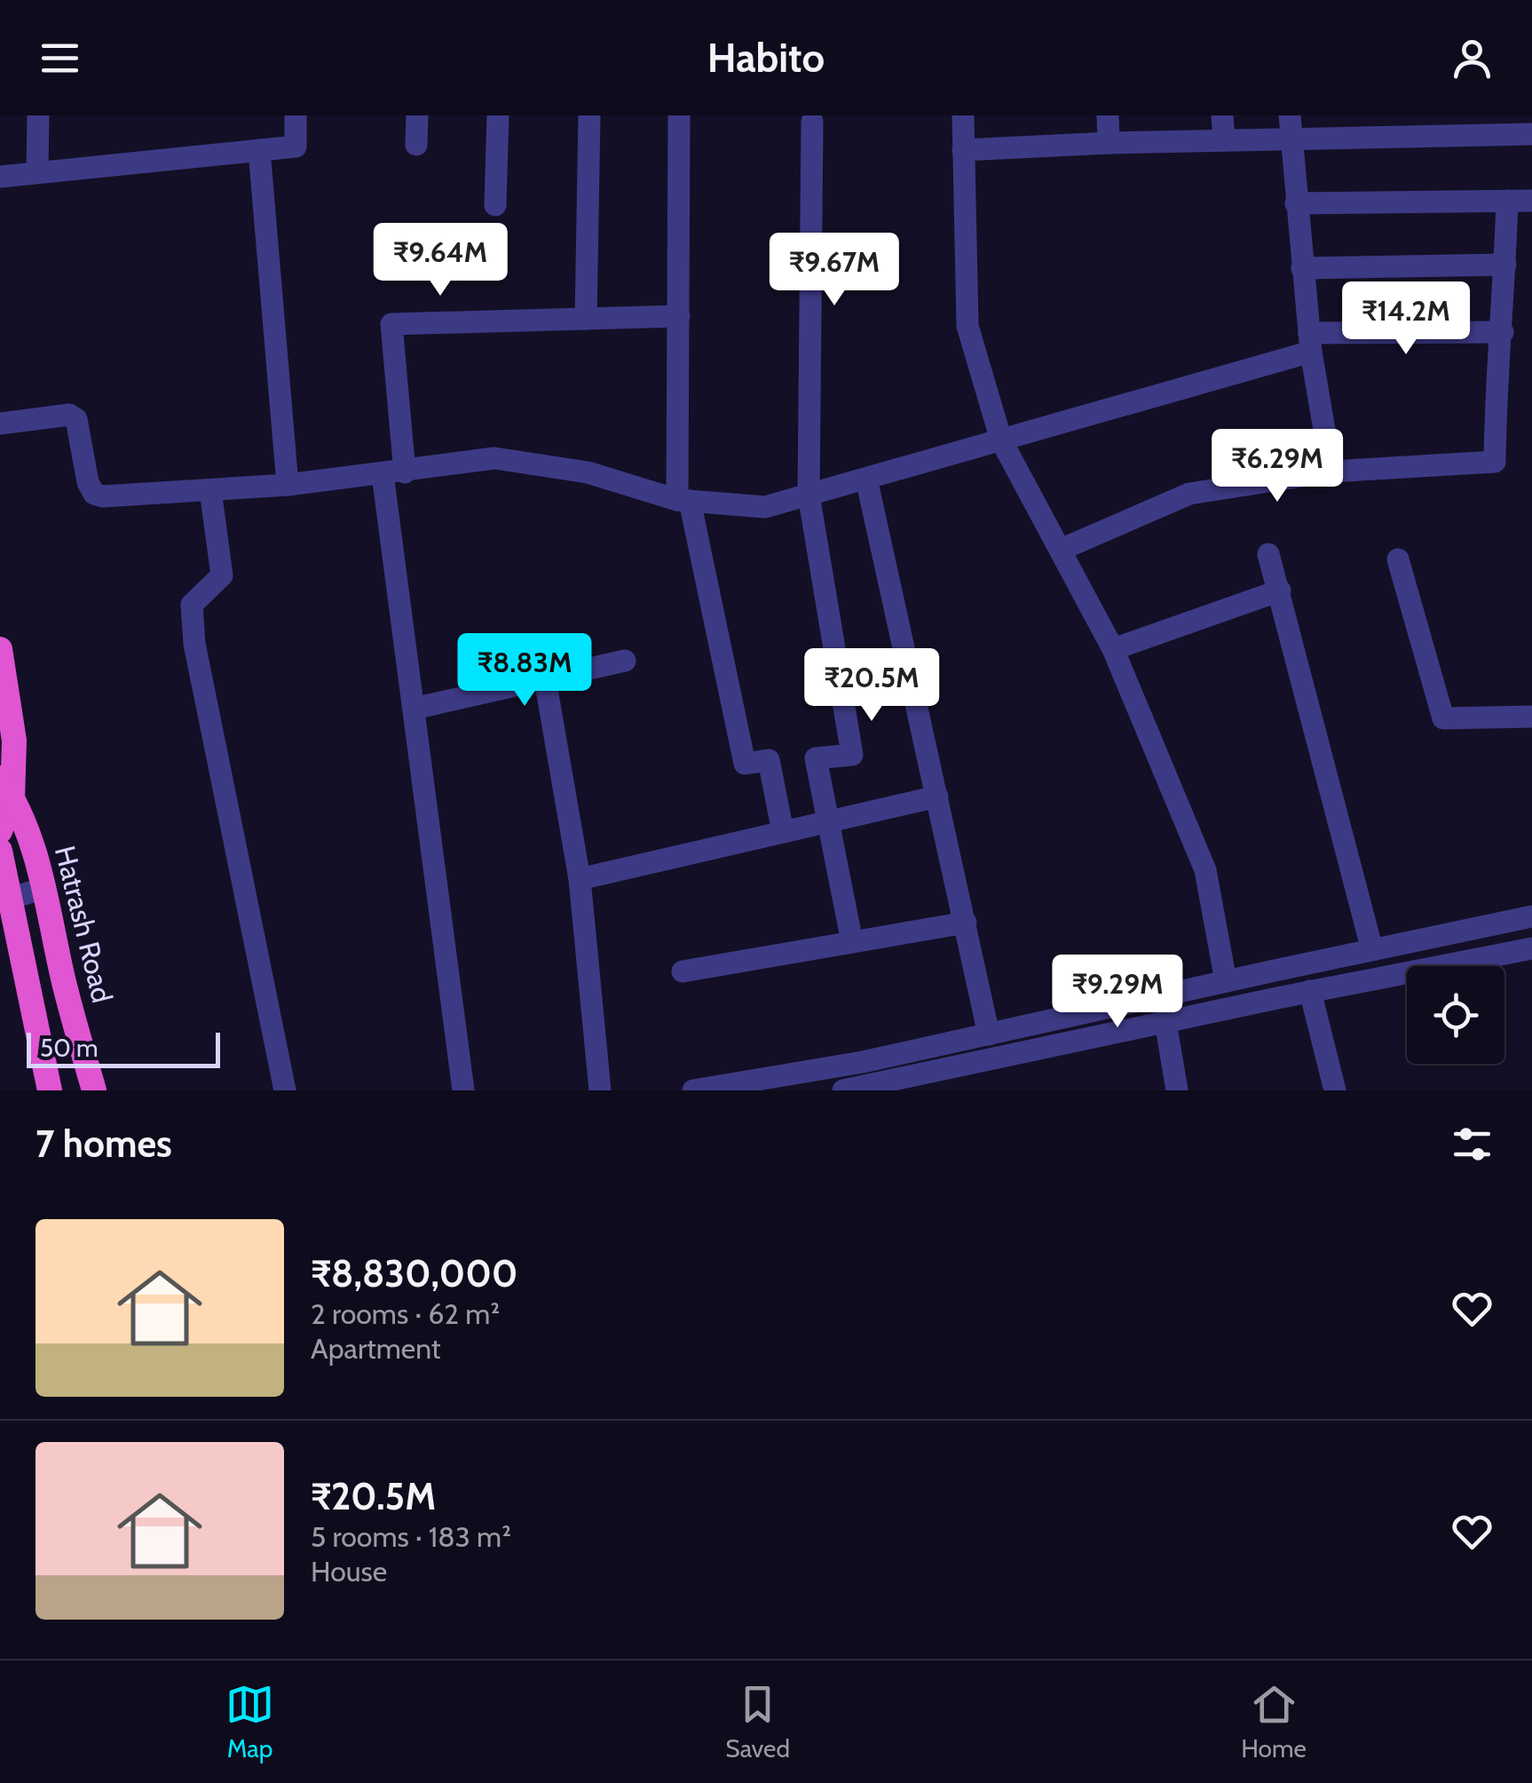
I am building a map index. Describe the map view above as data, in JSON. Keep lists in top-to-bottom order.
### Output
{
  "streets": {
    "highway": ["Hatrash Road"]
  },
  "scale_bar": "50 m",
  "page": {
    "header": "Habito",
    "price": [
      "₹9.64M",
      "₹9.67M",
      "₹14.2M",
      "₹6.29M",
      "₹8.83M",
      "₹20.5M",
      "₹9.29M"
    ],
    "scale": "50 m",
    "heading": "7 homes",
    "list": [
      {
        "name": "₹8,830,000",
        "note": "2 rooms · 62 m² · Apartment"
      },
      {
        "name": "₹20.5M",
        "note": "5 rooms · 183 m² · House"
      }
    ],
    "tabs": ["Map", "Saved", "Home"]
  }
}
